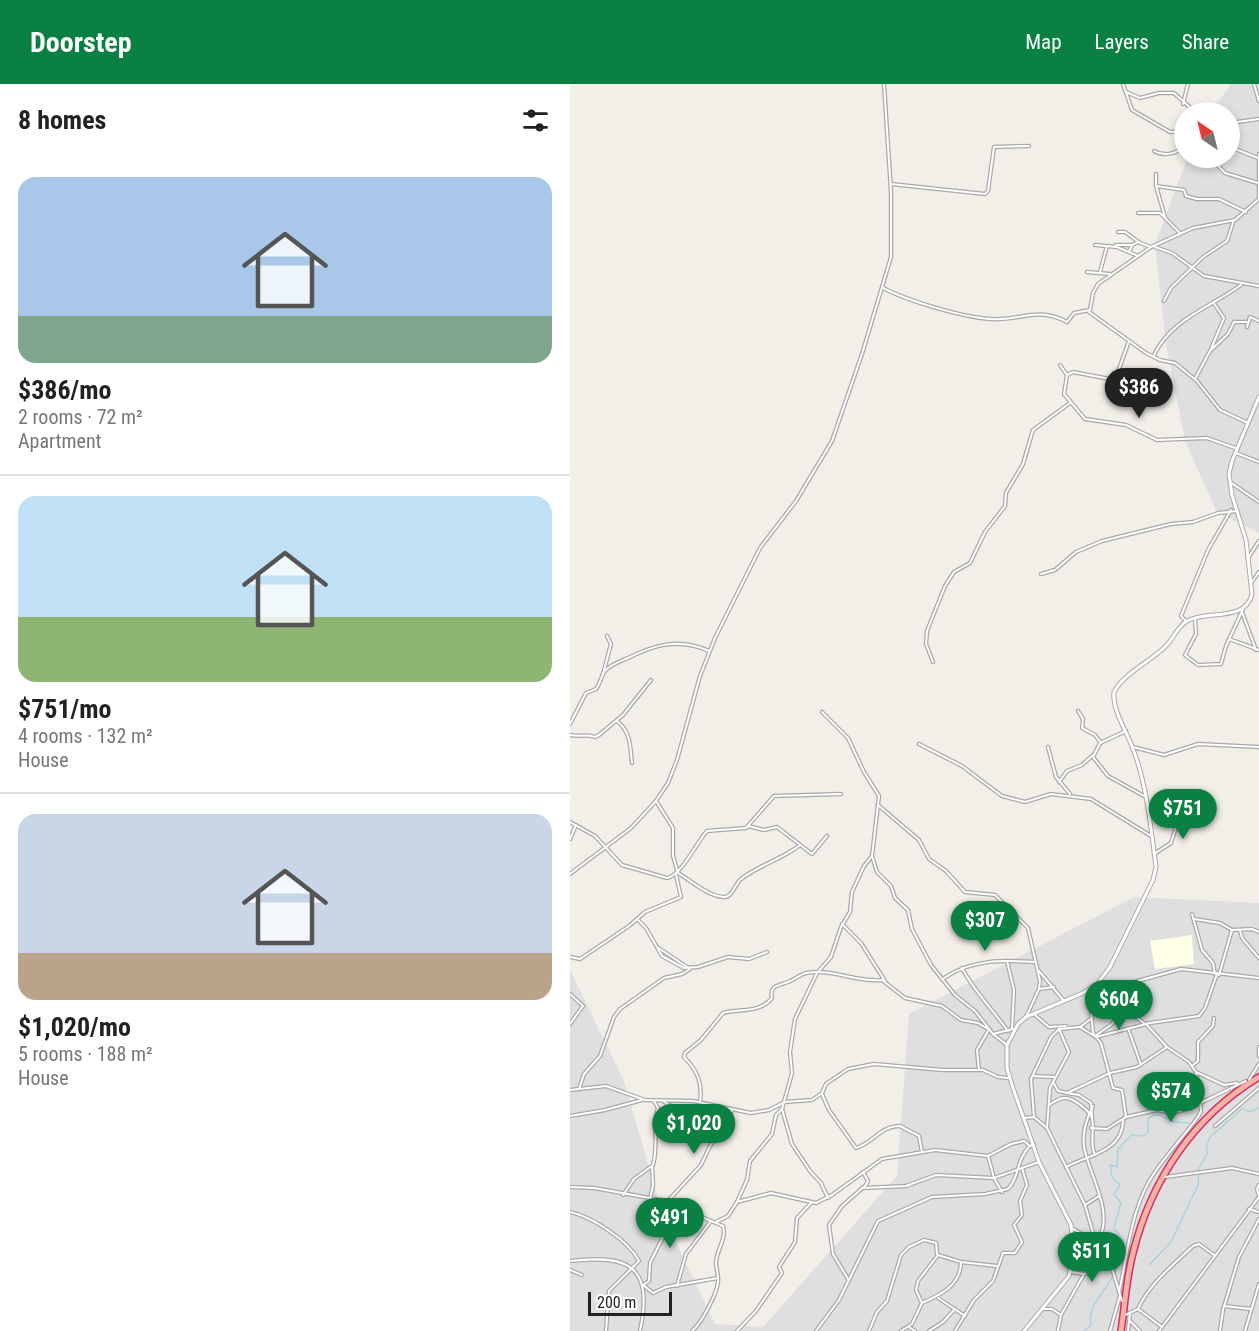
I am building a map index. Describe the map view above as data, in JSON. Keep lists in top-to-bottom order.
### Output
{
  "scale_bar": "200 m",
  "north": "top left",
  "page": {
    "header": "Doorstep",
    "nav": ["Map", "Layers", "Share"],
    "heading": "8 homes",
    "list": [
      {
        "name": "$386/mo",
        "note": "2 rooms · 72 m² · Apartment"
      },
      {
        "name": "$751/mo",
        "note": "4 rooms · 132 m² · House"
      },
      {
        "name": "$1,020/mo",
        "note": "5 rooms · 188 m² · House"
      }
    ],
    "price": [
      "$386",
      "$751",
      "$307",
      "$604",
      "$574",
      "$1,020",
      "$491",
      "$511"
    ],
    "scale": "200 m"
  }
}
